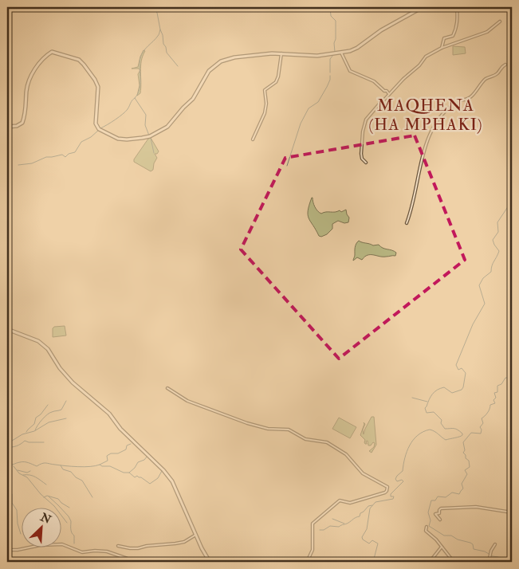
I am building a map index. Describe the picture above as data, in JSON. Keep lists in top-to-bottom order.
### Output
{
  "districts": ["MAQHENA (HA MPHAKI)"],
  "north": "top right"
}
